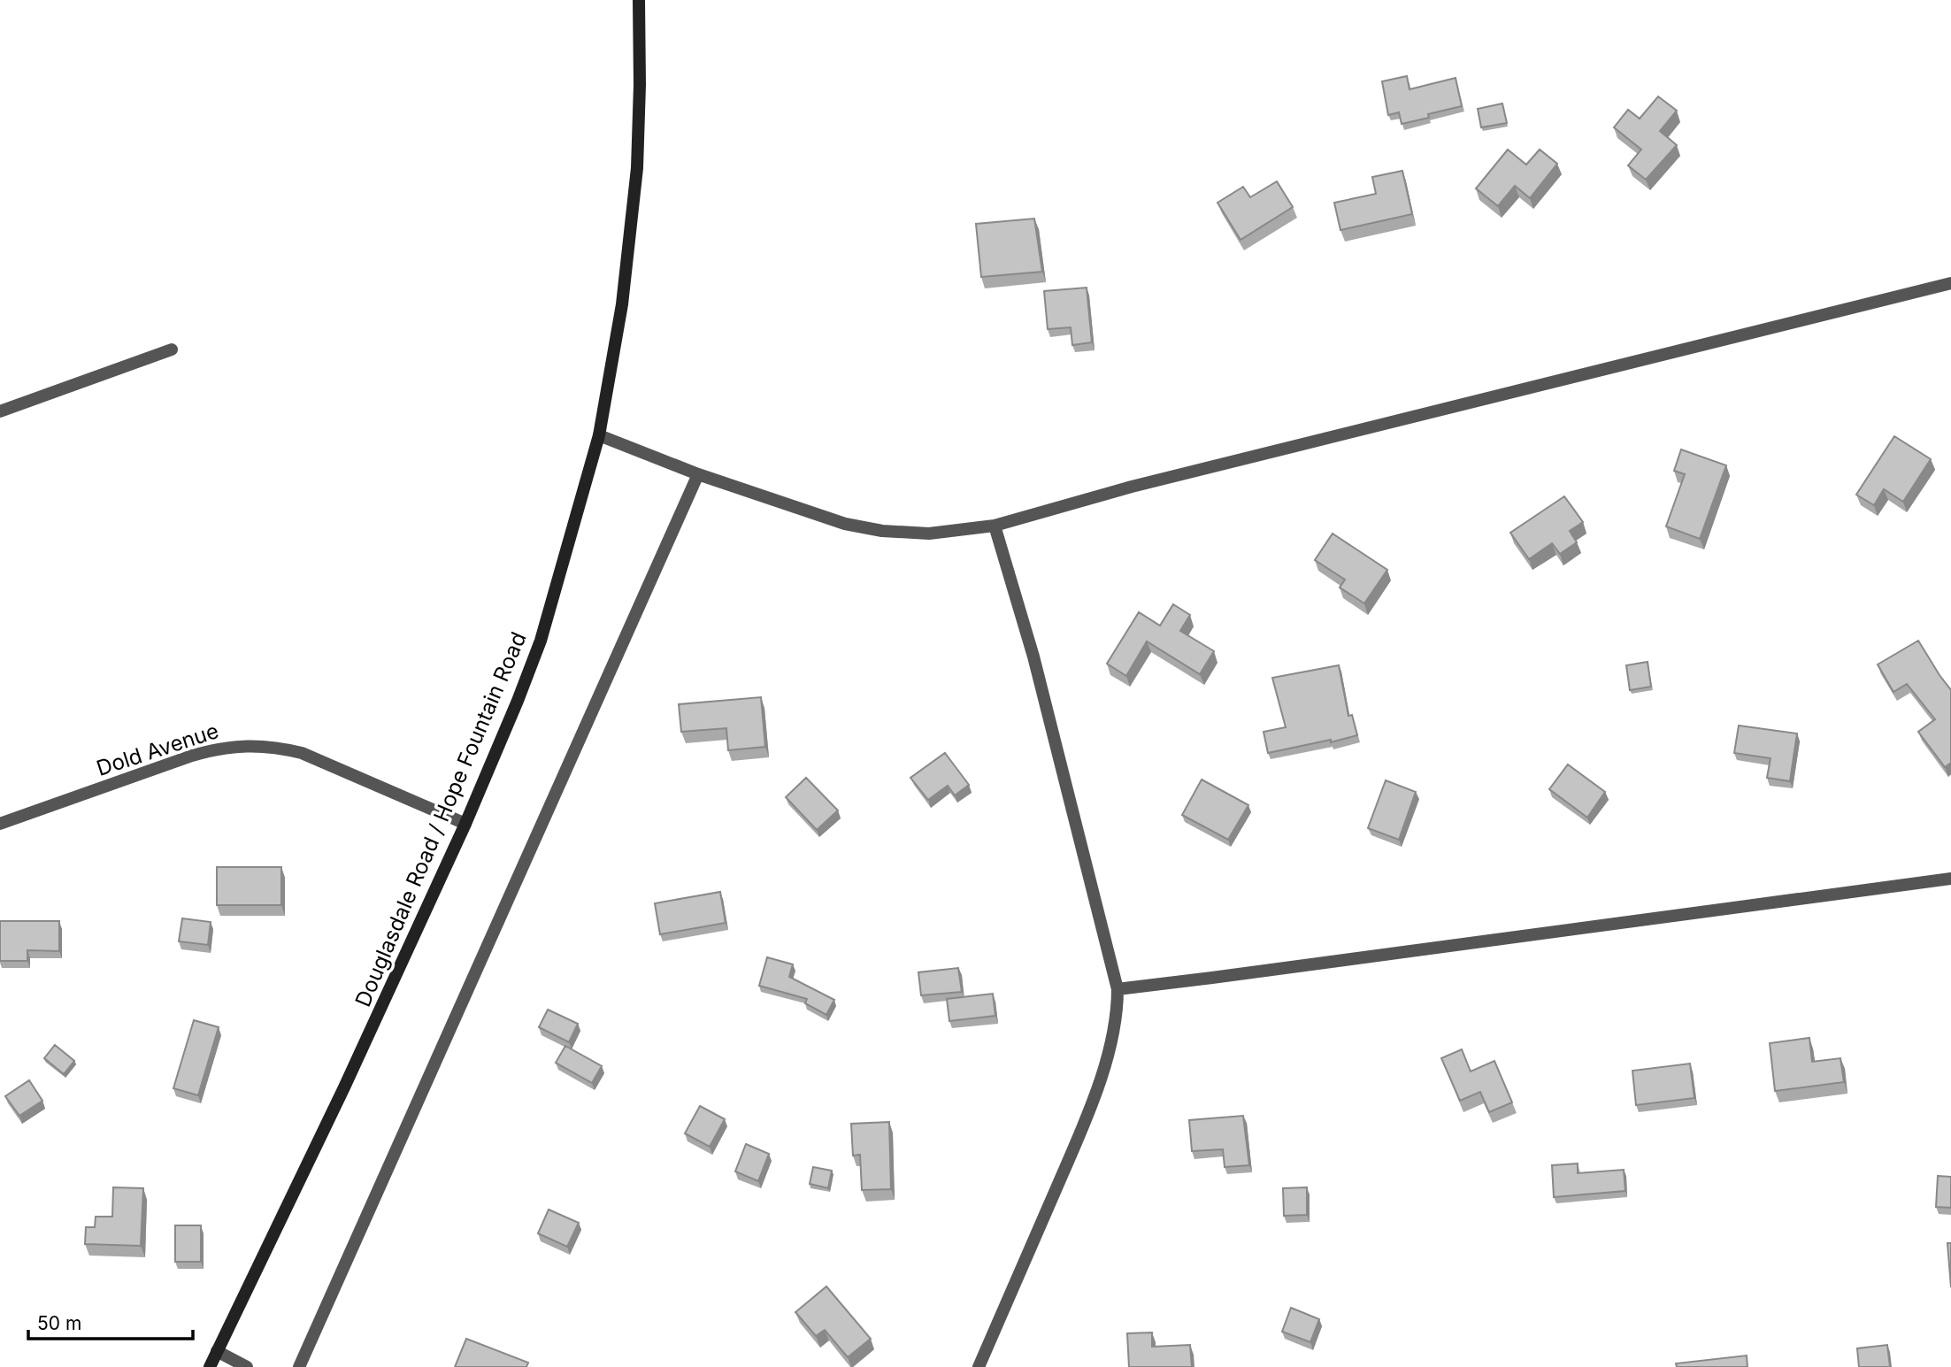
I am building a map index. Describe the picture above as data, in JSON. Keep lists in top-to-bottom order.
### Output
{
  "streets": {
    "main road": ["Douglasdale Road / Hope Fountain Road"],
    "street": ["Dold Avenue"]
  },
  "crossings": [
    ["Dold Avenue", "Douglasdale Road / Hope Fountain Road"]
  ],
  "scale_bar": "50 m"
}
